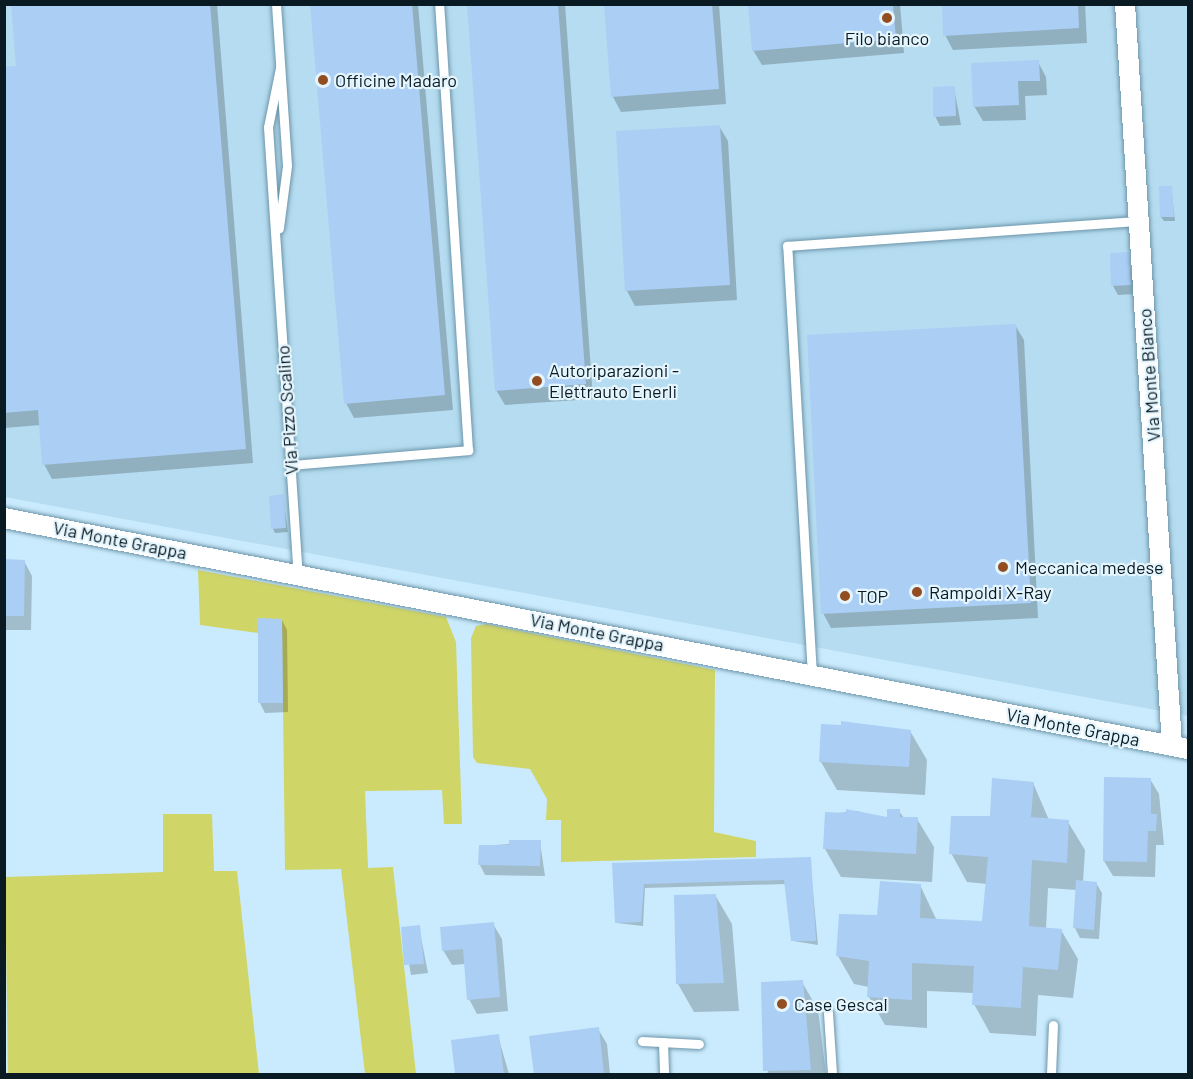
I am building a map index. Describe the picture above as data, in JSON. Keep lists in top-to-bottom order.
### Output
{
  "streets": {
    "street": ["Via Monte Bianco", "Via Monte Grappa"],
    "lane": ["Via Pizzo Scalino"]
  },
  "crossings": [
    ["Via Monte Bianco", "Via Monte Grappa"],
    ["Via Pizzo Scalino", "Via Monte Grappa"]
  ],
  "places": [
    "Filo bianco",
    "Officine Madaro",
    "Autoriparazioni - Elettrauto Enerli",
    "Meccanica medese",
    "Rampoldi X-Ray",
    "TOP",
    "Case Gescal"
  ]
}
